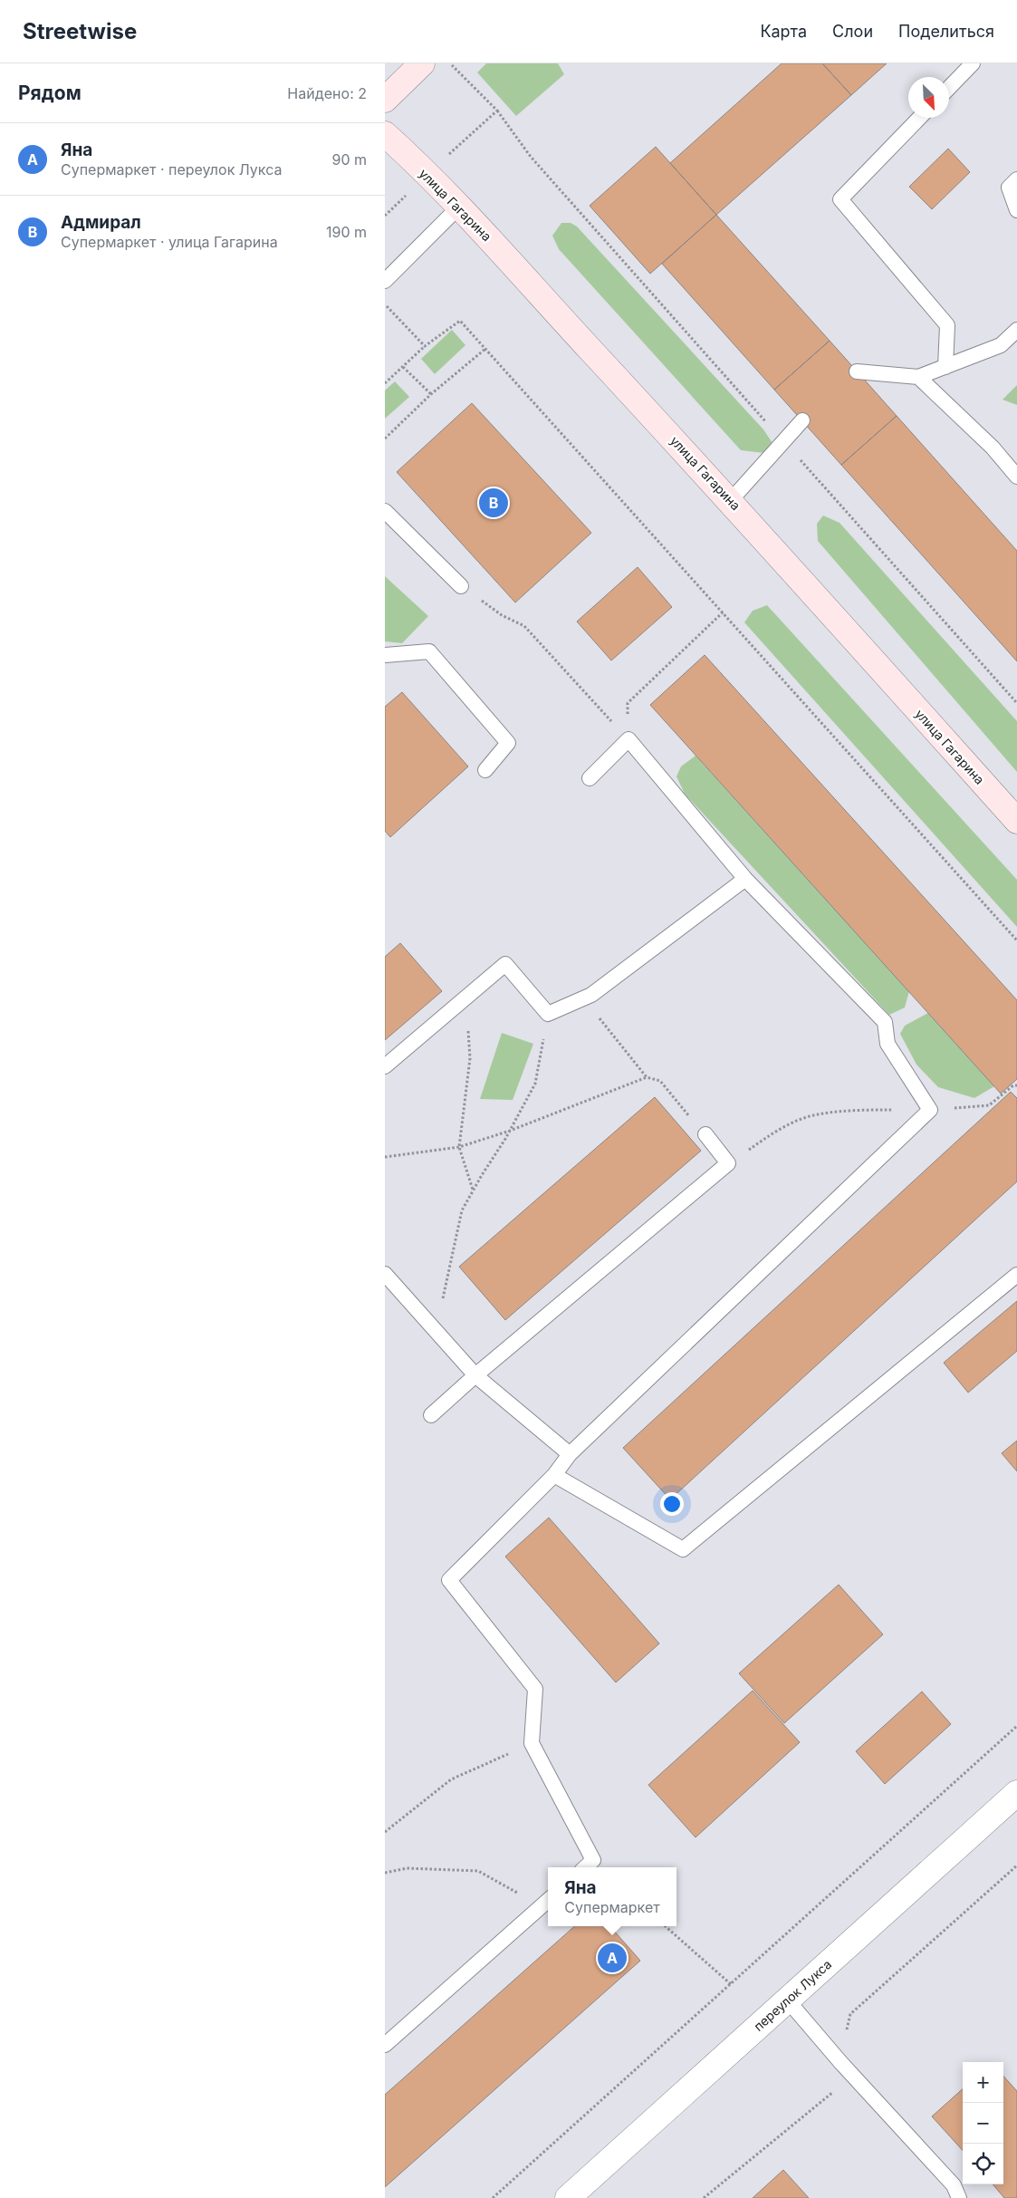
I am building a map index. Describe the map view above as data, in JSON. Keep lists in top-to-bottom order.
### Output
{
  "streets": {
    "main road": ["улица Гагарина"],
    "street": ["переулок Лукса"]
  },
  "north": "bottom right",
  "page": {
    "header": "Streetwise",
    "nav": ["Карта", "Слои", "Поделиться"],
    "heading": ["Рядом", "Найдено: 2"],
    "list": [
      {
        "mark": "A",
        "name": "Яна",
        "note": "Супермаркет · переулок Лукса",
        "value": "90 m"
      },
      {
        "mark": "B",
        "name": "Адмирал",
        "note": "Супермаркет · улица Гагарина",
        "value": "190 m"
      }
    ],
    "pins": ["B", "A"],
    "popup": ["Яна", "Супермаркет"],
    "map_buttons": ["+", "−"]
  }
}
